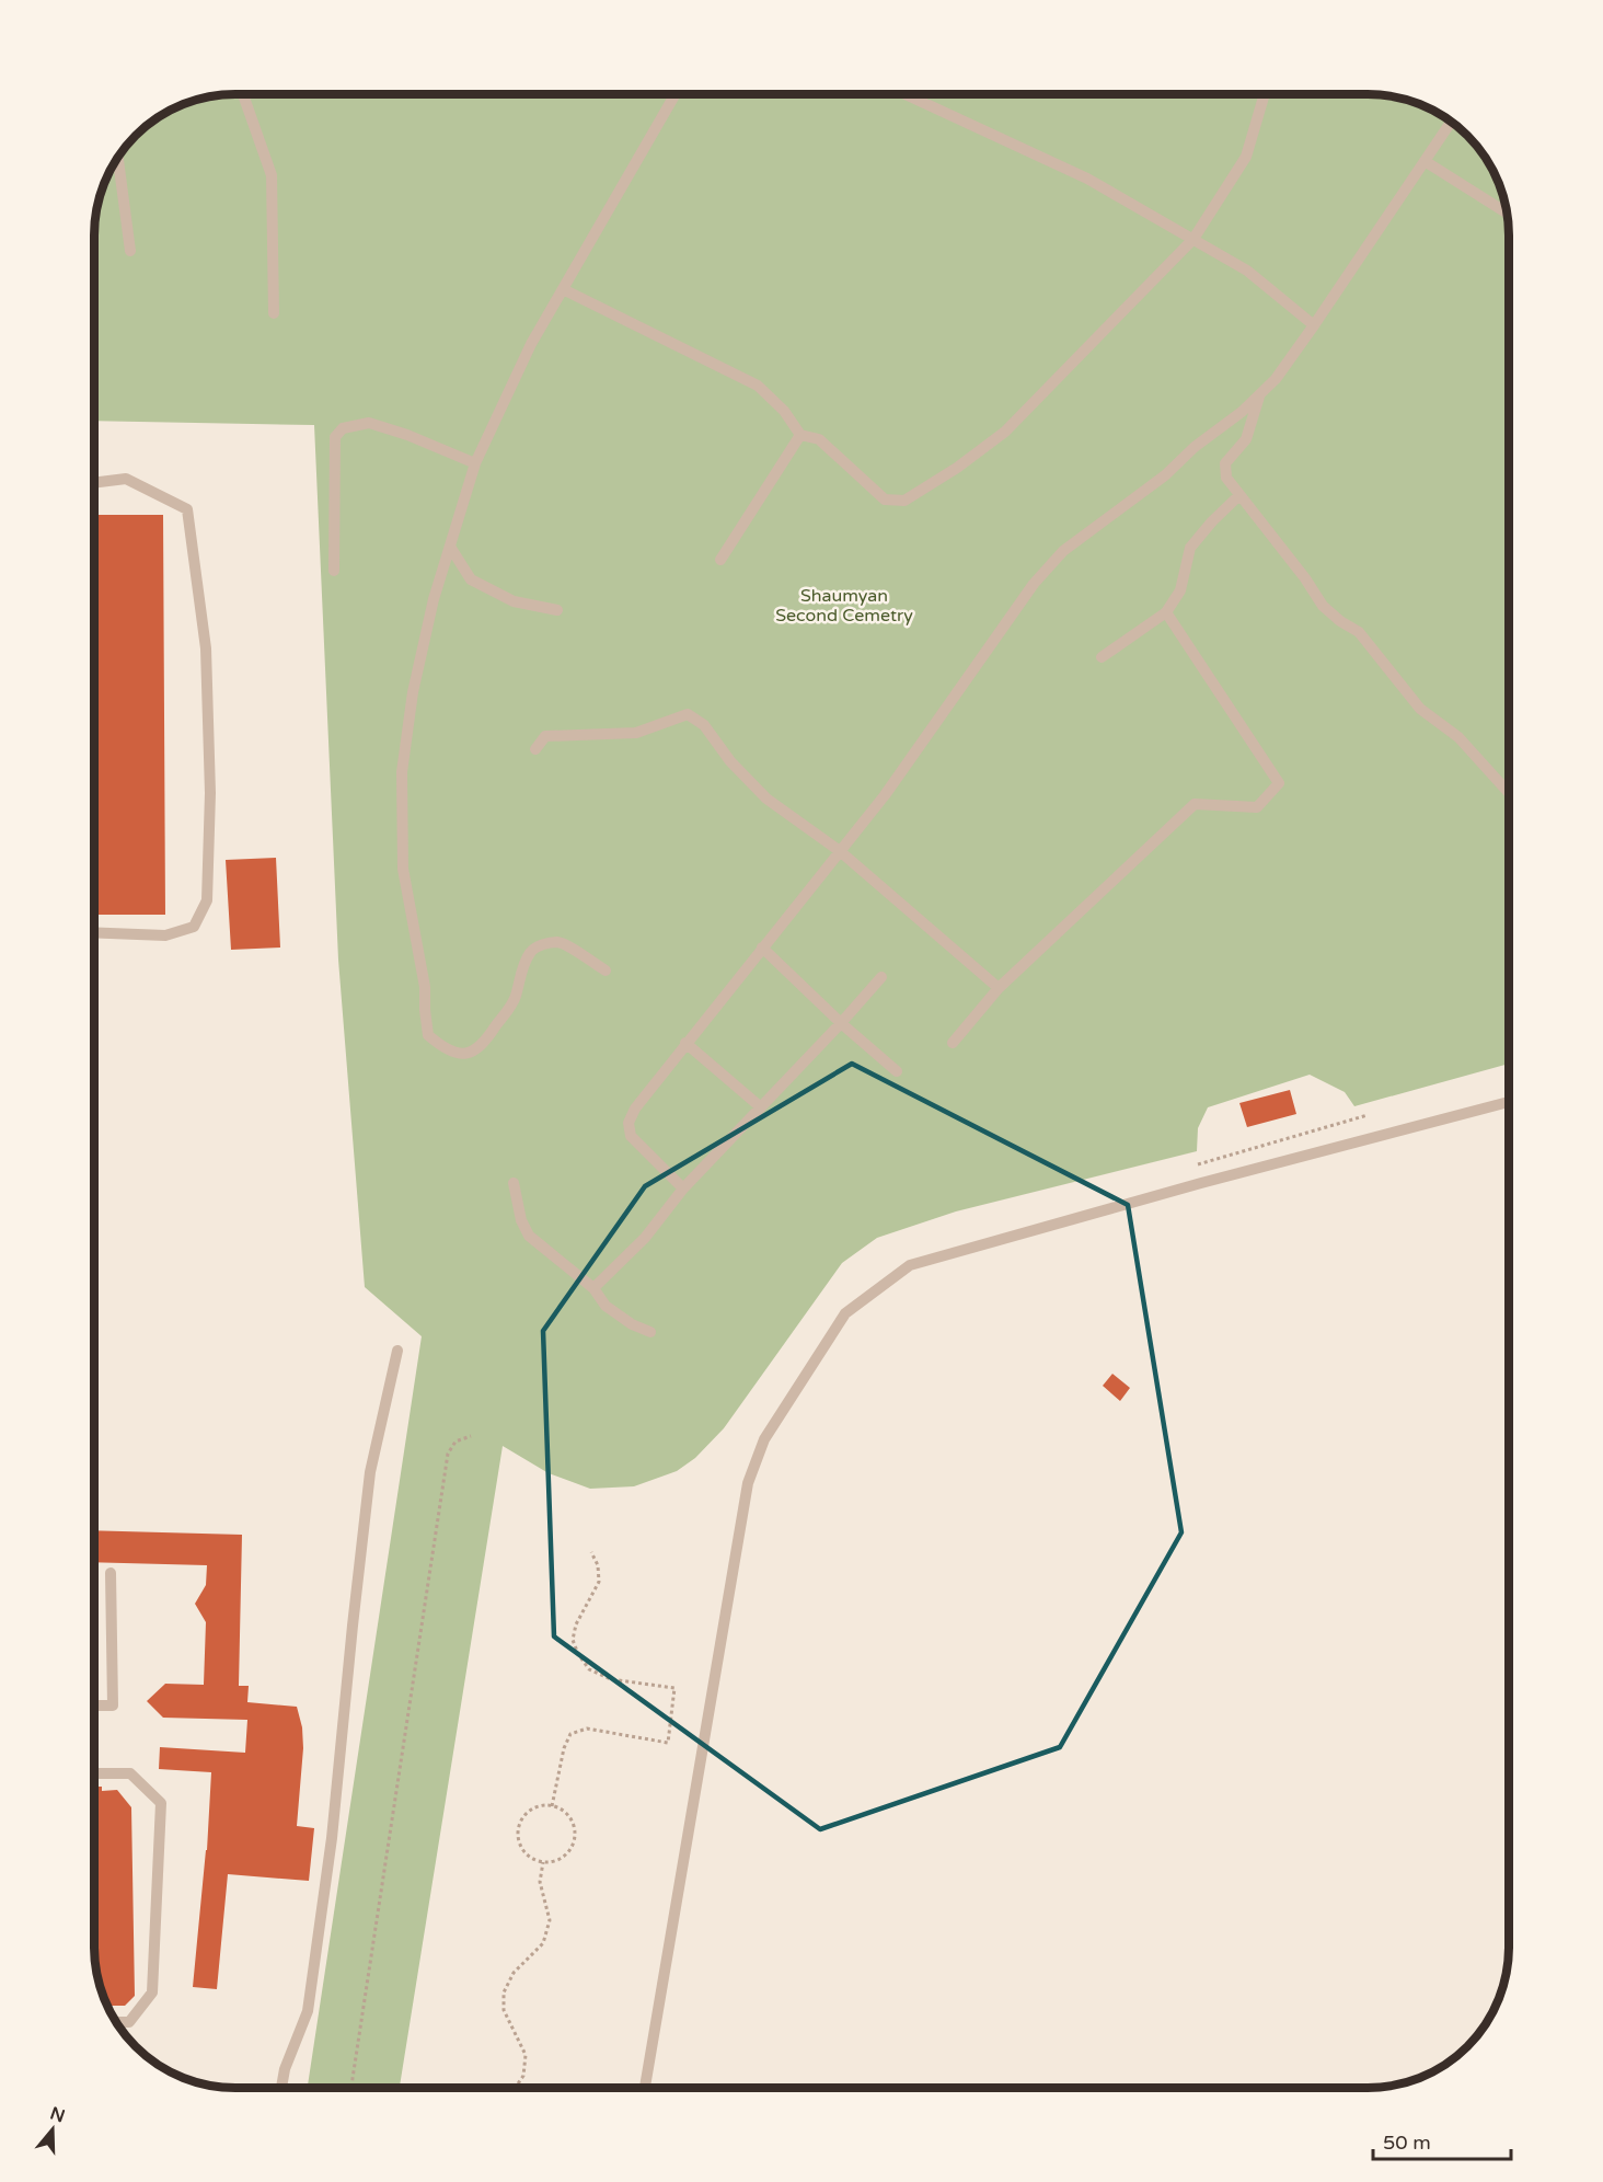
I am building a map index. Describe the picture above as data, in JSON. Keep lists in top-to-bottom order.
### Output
{
  "parks": ["Shaumyan Second Cemetry"],
  "scale_bar": "50 m",
  "north": "top"
}
